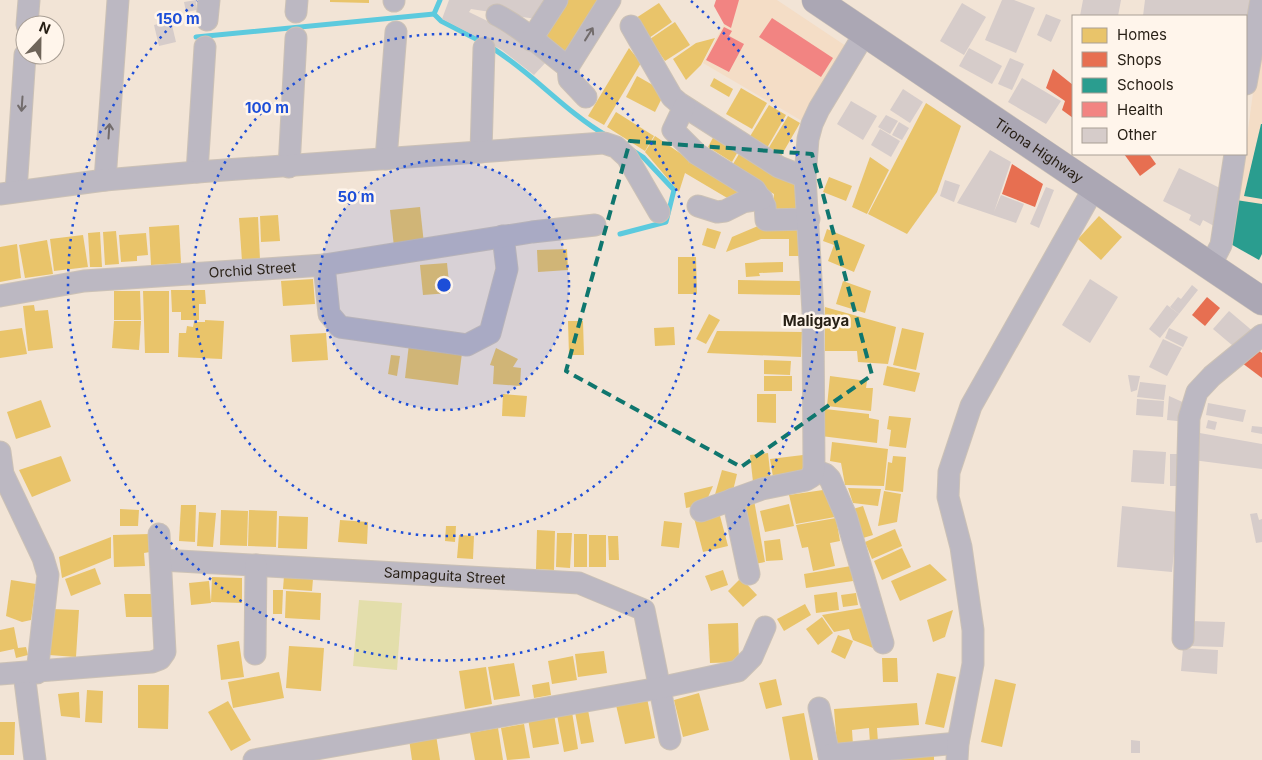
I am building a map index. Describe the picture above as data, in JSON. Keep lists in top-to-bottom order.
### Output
{
  "streets": {
    "main road": ["Tirona Highway"],
    "street": ["Orchid Street", "Sampaguita Street"]
  },
  "districts": ["Maligaya"],
  "legend": [
    "Homes",
    "Shops",
    "Schools",
    "Health",
    "Other"
  ],
  "north": "top",
  "rings": ["150 m", "100 m", "50 m"]
}
